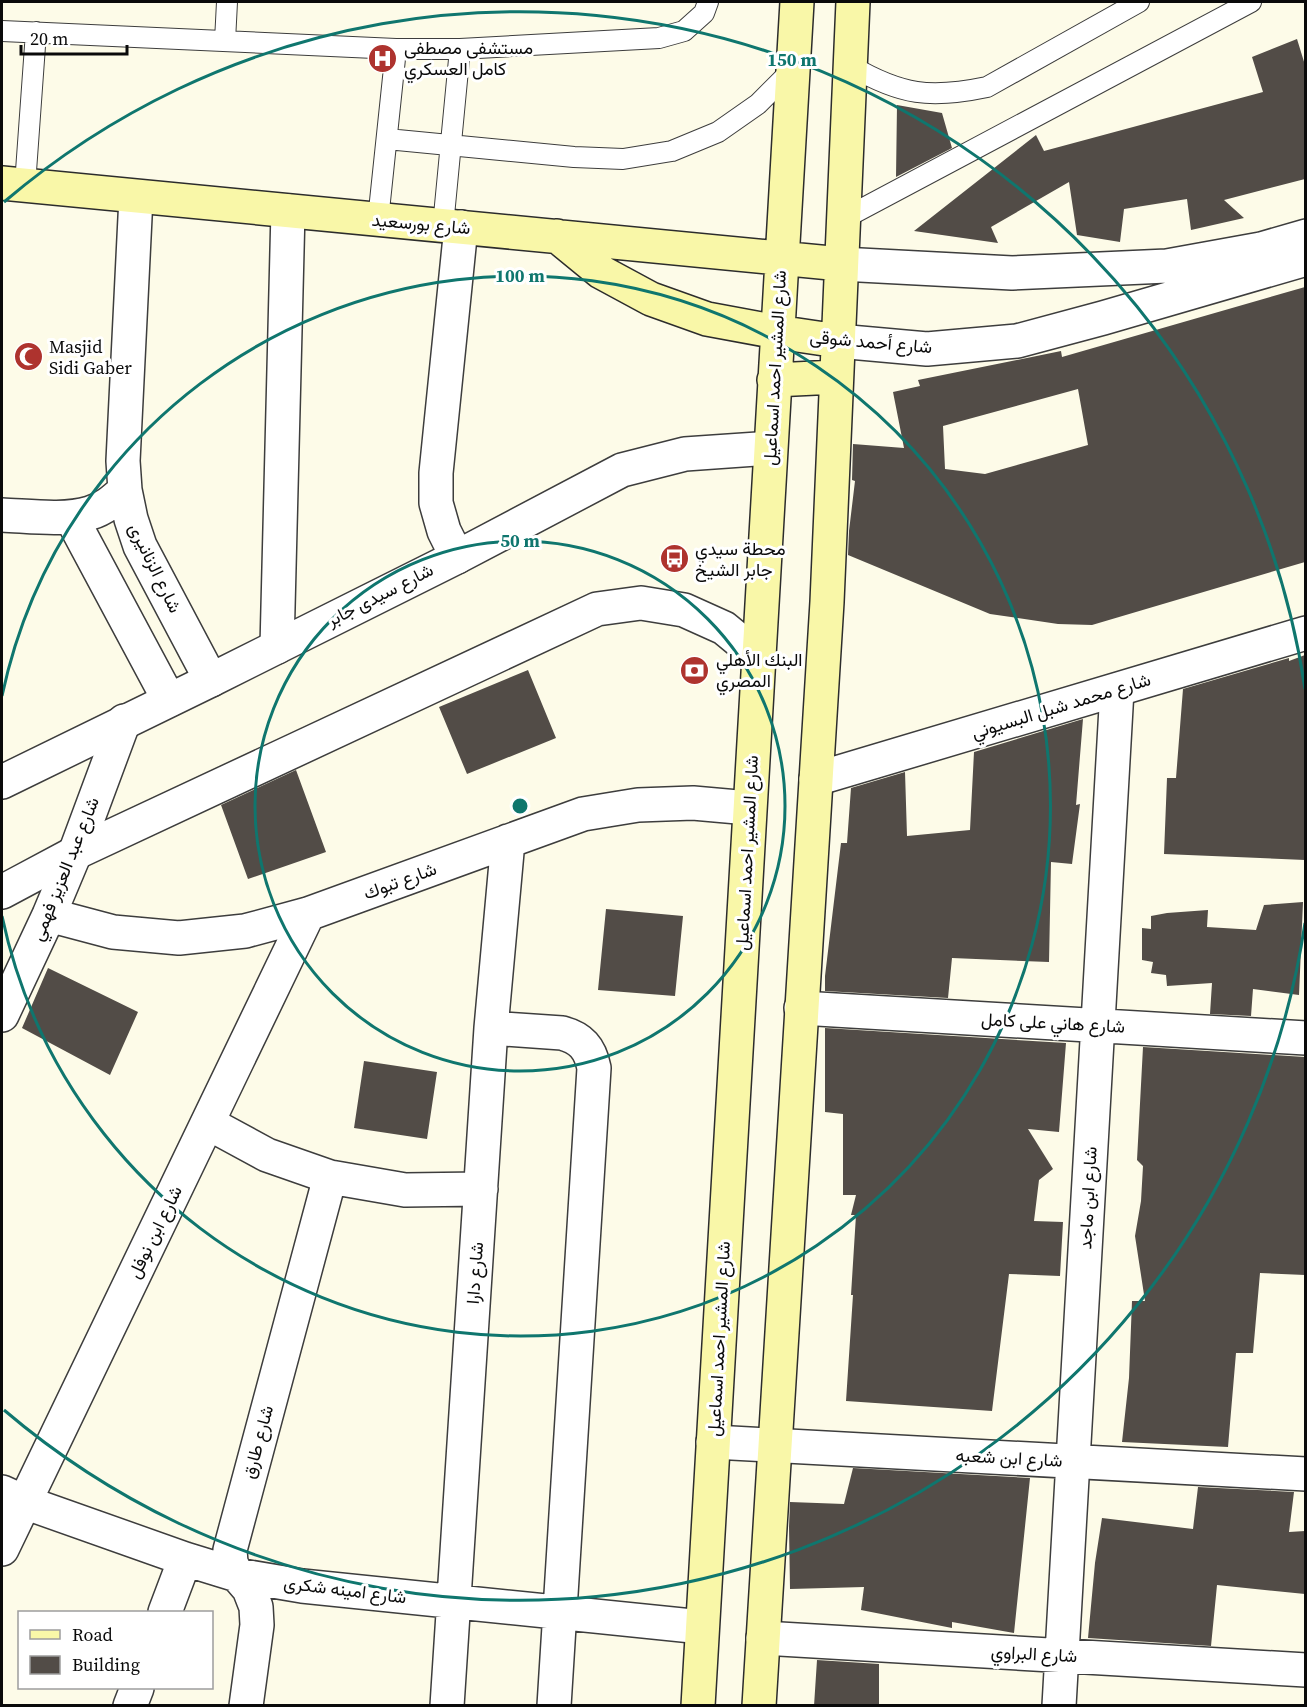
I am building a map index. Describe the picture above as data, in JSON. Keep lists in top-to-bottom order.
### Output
{
  "streets": {
    "main road": ["شارع بورسعيد", "شارع أحمد شوقى", "شارع المشير احمد اسماعيل"],
    "street": [
      "شارع الزنانيرى",
      "شارع سيدى جابر",
      "شارع محمد شبل البسيوني",
      "شارع عبد العزيز فهمي",
      "شارع تبوك",
      "شارع هاني على كامل",
      "شارع ابن ماجد",
      "شارع ابن نوفل",
      "شارع دارا",
      "شارع طارق",
      "شارع ابن شعبه",
      "شارع امينه شكرى",
      "شارع البراوي"
    ]
  },
  "crossings": [
    ["شارع بورسعيد", "شارع أحمد شوقى"],
    ["شارع بورسعيد", "شارع المشير احمد اسماعيل"],
    ["شارع بورسعيد", "شارع الزنانيرى"],
    ["شارع أحمد شوقى", "شارع المشير احمد اسماعيل"],
    ["شارع المشير احمد اسماعيل", "شارع سيدى جابر"],
    ["شارع المشير احمد اسماعيل", "شارع تبوك"],
    ["شارع المشير احمد اسماعيل", "شارع ابن شعبه"],
    ["شارع المشير احمد اسماعيل", "شارع امينه شكرى"],
    ["شارع الزنانيرى", "شارع سيدى جابر"],
    ["شارع سيدى جابر", "شارع عبد العزيز فهمي"],
    ["شارع محمد شبل البسيوني", "شارع ابن ماجد"],
    ["شارع عبد العزيز فهمي", "شارع تبوك"],
    ["شارع تبوك", "شارع ابن نوفل"],
    ["شارع تبوك", "شارع دارا"],
    ["شارع هاني على كامل", "شارع ابن ماجد"],
    ["شارع ابن ماجد", "شارع ابن شعبه"],
    ["شارع ابن ماجد", "شارع البراوي"],
    ["شارع ابن نوفل", "شارع امينه شكرى"],
    ["شارع دارا", "شارع امينه شكرى"],
    ["شارع طارق", "شارع امينه شكرى"]
  ],
  "places": {
    "hospital": ["مستشفى مصطفى كامل العسكري"],
    "mosque": ["Masjid Sidi Gaber"],
    "bus stop": ["محطة سيدي جابر الشيخ"],
    "bank": ["البنك الأهلي المصري"]
  },
  "legend": ["Road", "Building"],
  "scale_bar": "20 m",
  "rings": ["150 m", "100 m", "50 m"]
}
